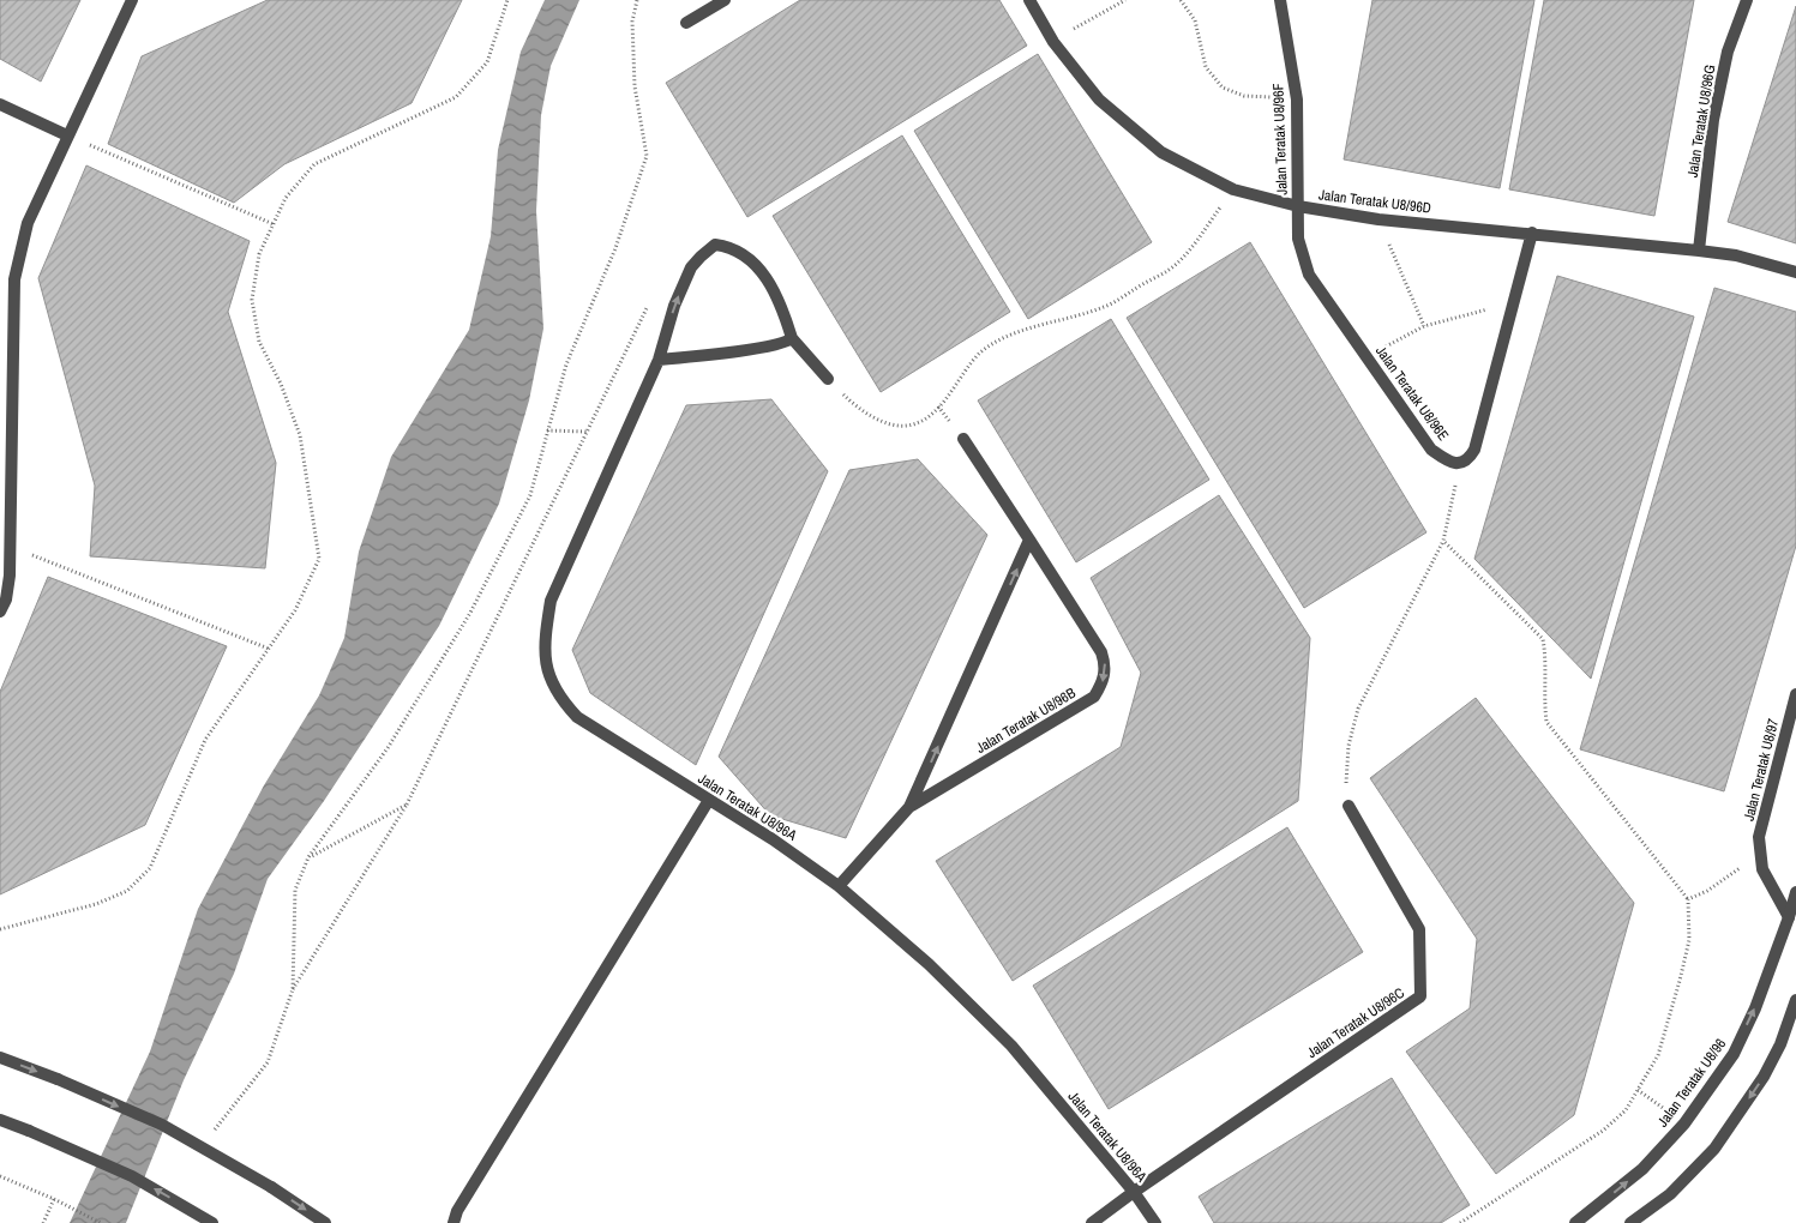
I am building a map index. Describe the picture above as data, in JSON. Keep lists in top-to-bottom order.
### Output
{
  "streets": {
    "street": [
      "Jalan Teratak U8/96G",
      "Jalan Teratak U8/96F",
      "Jalan Teratak U8/96D",
      "Jalan Teratak U8/96E",
      "Jalan Teratak U8/96B",
      "Jalan Teratak U8/97",
      "Jalan Teratak U8/96A",
      "Jalan Teratak U8/96C",
      "Jalan Teratak U8/96"
    ]
  },
  "crossings": [
    ["Jalan Teratak U8/96G", "Jalan Teratak U8/96D"],
    ["Jalan Teratak U8/96F", "Jalan Teratak U8/96D"],
    ["Jalan Teratak U8/96F", "Jalan Teratak U8/96E"],
    ["Jalan Teratak U8/96D", "Jalan Teratak U8/96E"],
    ["Jalan Teratak U8/96B", "Jalan Teratak U8/96A"],
    ["Jalan Teratak U8/97", "Jalan Teratak U8/96"],
    ["Jalan Teratak U8/96A", "Jalan Teratak U8/96C"]
  ]
}
